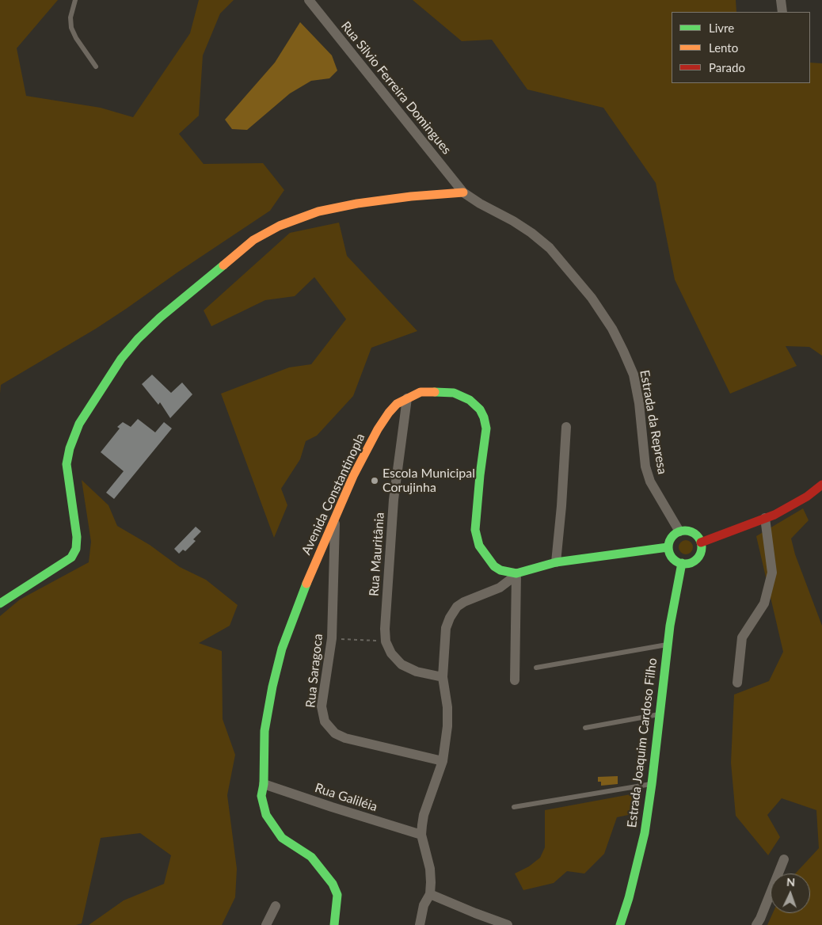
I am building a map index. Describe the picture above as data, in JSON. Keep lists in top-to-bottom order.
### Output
{
  "streets": {
    "street": [
      "Rua Silvio Ferreira Domingues",
      "Estrada da Represa",
      "Avenida Constantinopla",
      "Rua Mauritânia",
      "Rua Saragoca",
      "Estrada Joaquim Cardoso Filho",
      "Rua Galiléia"
    ]
  },
  "crossings": [
    ["Rua Silvio Ferreira Domingues", "Estrada da Represa"],
    ["Estrada da Represa", "Estrada Joaquim Cardoso Filho"],
    ["Avenida Constantinopla", "Rua Mauritânia"],
    ["Avenida Constantinopla", "Rua Saragoca"],
    ["Avenida Constantinopla", "Rua Galiléia"]
  ],
  "places": ["Escola Municipal Corujinha"],
  "legend": ["Livre", "Lento", "Parado"],
  "north": "top"
}
